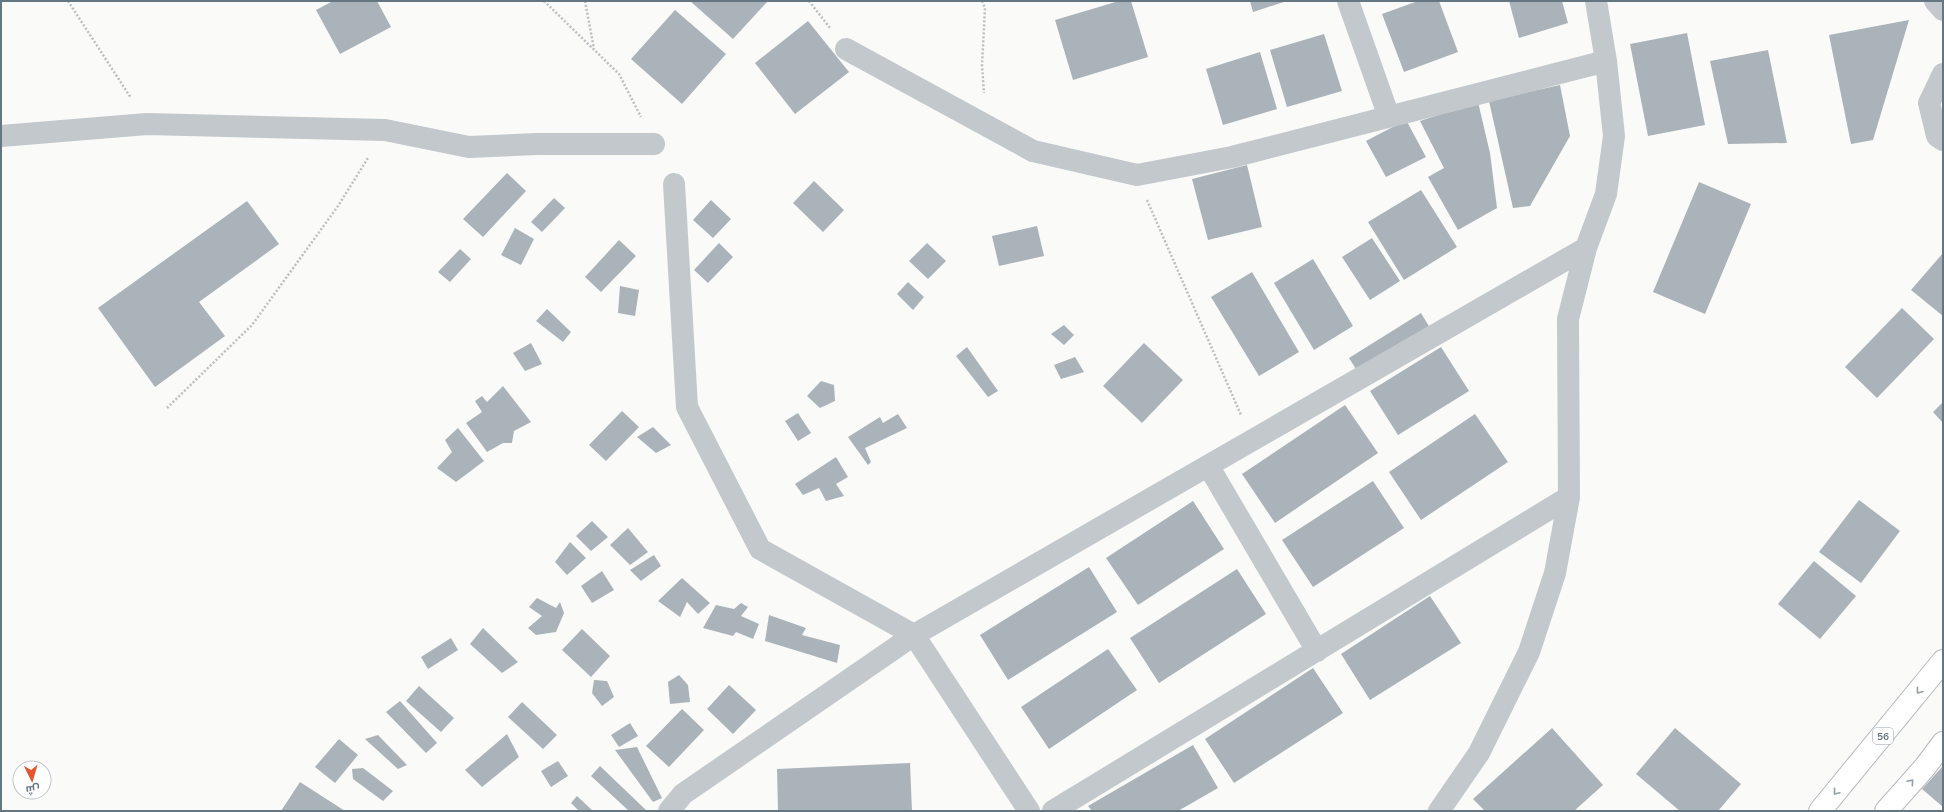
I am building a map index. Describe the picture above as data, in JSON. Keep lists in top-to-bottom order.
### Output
{
  "streets": {
    "main road": ["56"]
  },
  "north": "bottom"
}
